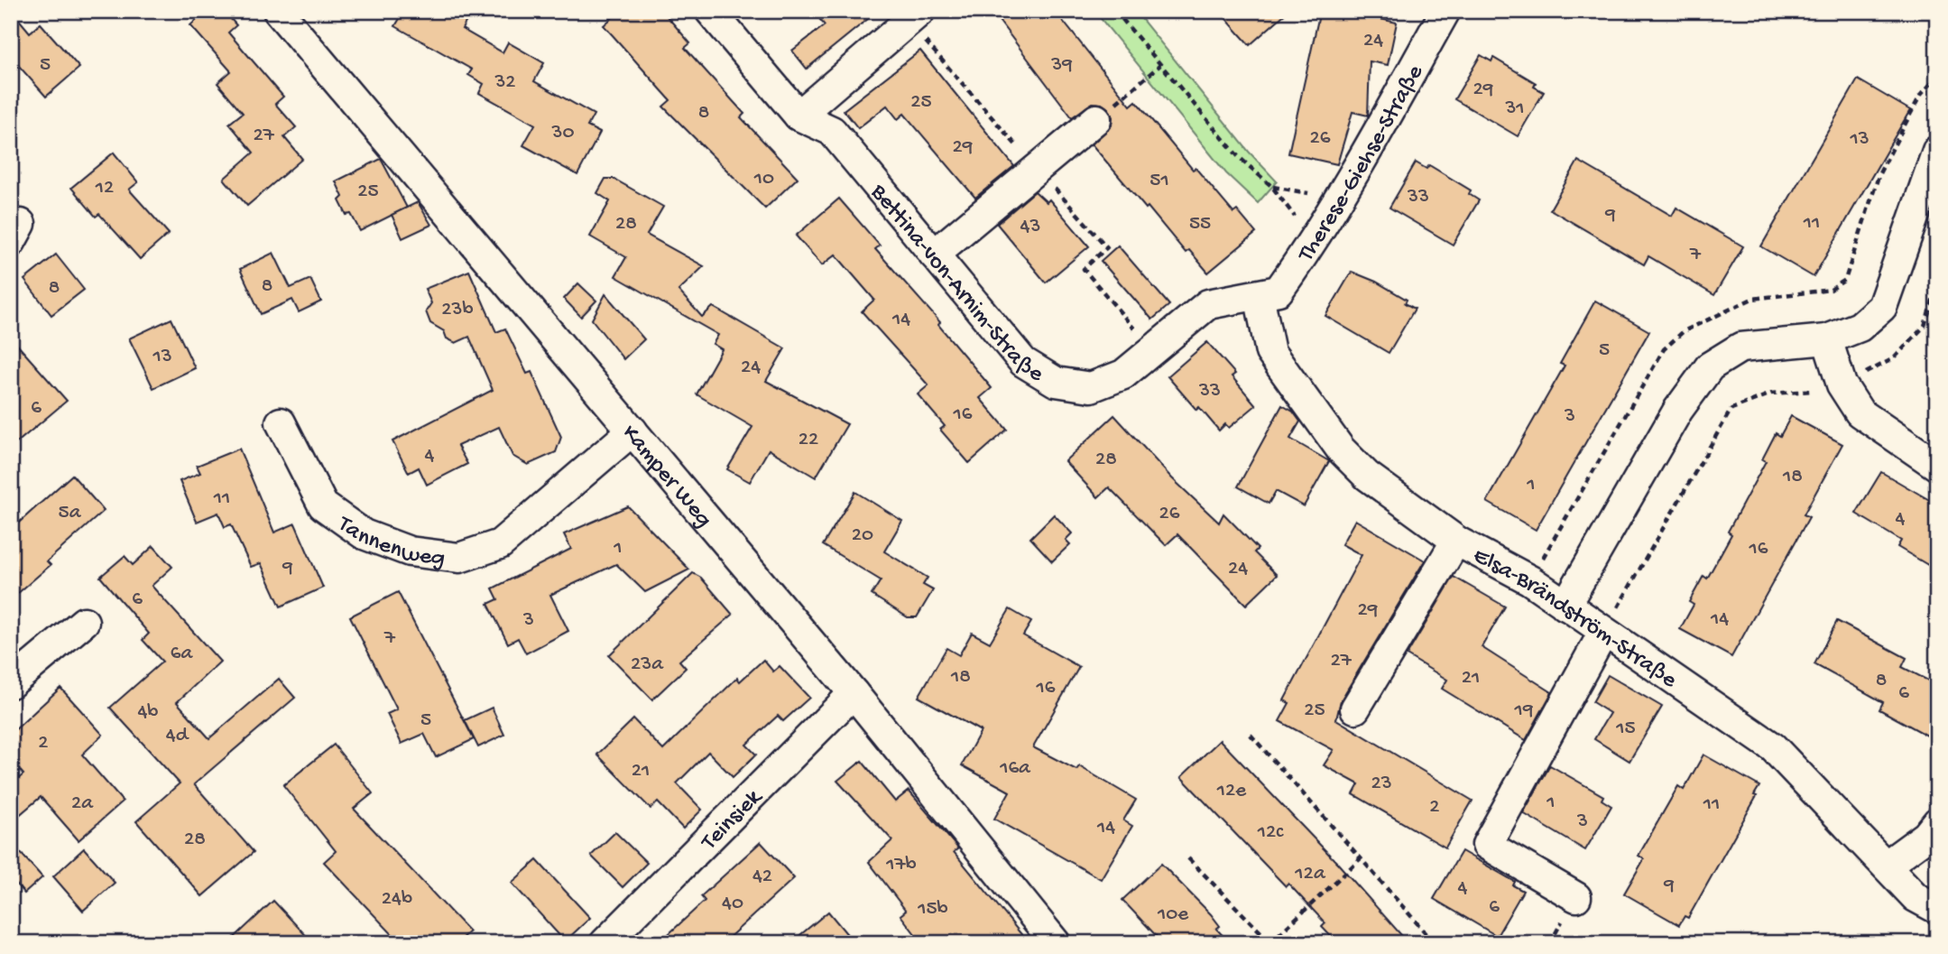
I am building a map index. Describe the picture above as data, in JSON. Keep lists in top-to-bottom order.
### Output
{
  "streets": {
    "street": [
      "Therese-Giehse-Straße",
      "Bettina-von-Arnim-Straße",
      "Kamper Weg",
      "Tannenweg",
      "Elsa-Brändström-Straße",
      "Teinsiek"
    ]
  },
  "crossings": [
    ["Therese-Giehse-Straße", "Bettina-von-Arnim-Straße"],
    ["Therese-Giehse-Straße", "Elsa-Brändström-Straße"],
    ["Bettina-von-Arnim-Straße", "Elsa-Brändström-Straße"],
    ["Kamper Weg", "Tannenweg"],
    ["Kamper Weg", "Teinsiek"]
  ],
  "house_numbers": [
    "24",
    "5",
    "39",
    "32",
    "29",
    "25",
    "31",
    "8",
    "30",
    "27",
    "26",
    "13",
    "29",
    "10",
    "51",
    "12",
    "25",
    "33",
    "9",
    "11",
    "28",
    "55",
    "43",
    "7",
    "8",
    "8",
    "23b",
    "14",
    "5",
    "13",
    "24",
    "33",
    "6",
    "16",
    "3",
    "22",
    "4",
    "28",
    "18",
    "1",
    "11",
    "5a",
    "26",
    "4",
    "20",
    "1",
    "16",
    "9",
    "24",
    "6",
    "29",
    "14",
    "3",
    "7",
    "6a",
    "27",
    "23a",
    "18",
    "21",
    "8",
    "16",
    "6",
    "25",
    "19",
    "4b",
    "5",
    "15",
    "4d",
    "2",
    "16a",
    "21",
    "23",
    "12e",
    "1",
    "2a",
    "11",
    "2",
    "3",
    "14",
    "12c",
    "28",
    "17b",
    "12a",
    "42",
    "9",
    "4",
    "24b",
    "40",
    "6",
    "15b",
    "10e"
  ]
}
